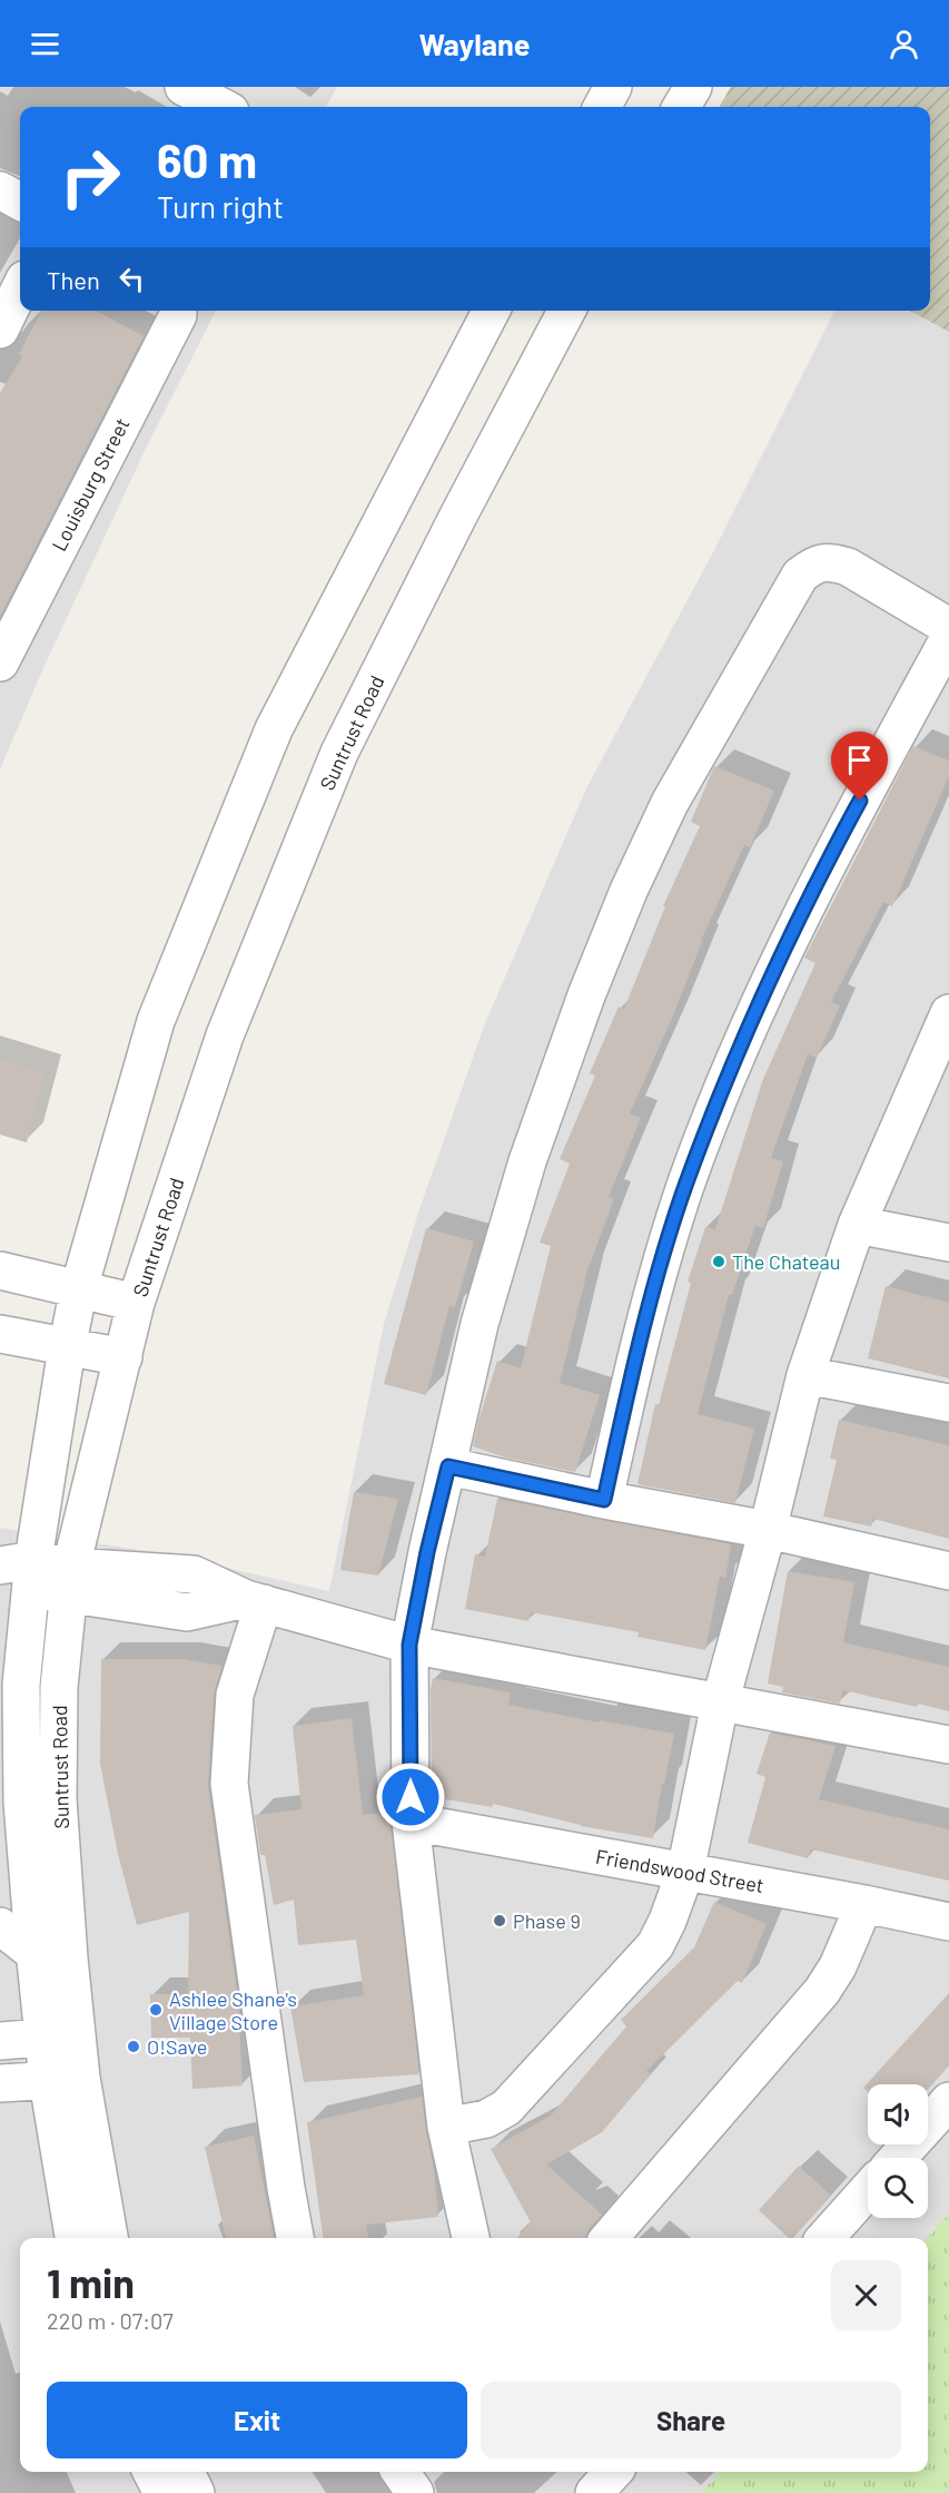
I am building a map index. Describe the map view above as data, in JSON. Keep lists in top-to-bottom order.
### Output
{
  "streets": {
    "street": ["Louisburg Street", "Suntrust Road", "Friendswood Street"]
  },
  "places": [
    "The Chateau",
    "Phase 9",
    "Ashlee Shane's Village Store",
    "O!Save"
  ],
  "page": {
    "header": "Waylane",
    "turn": ["60 m", "Turn right"],
    "then": "Then",
    "heading": ["1 min", "220 m · 07:07"],
    "buttons": ["Exit", "Share"]
  }
}
